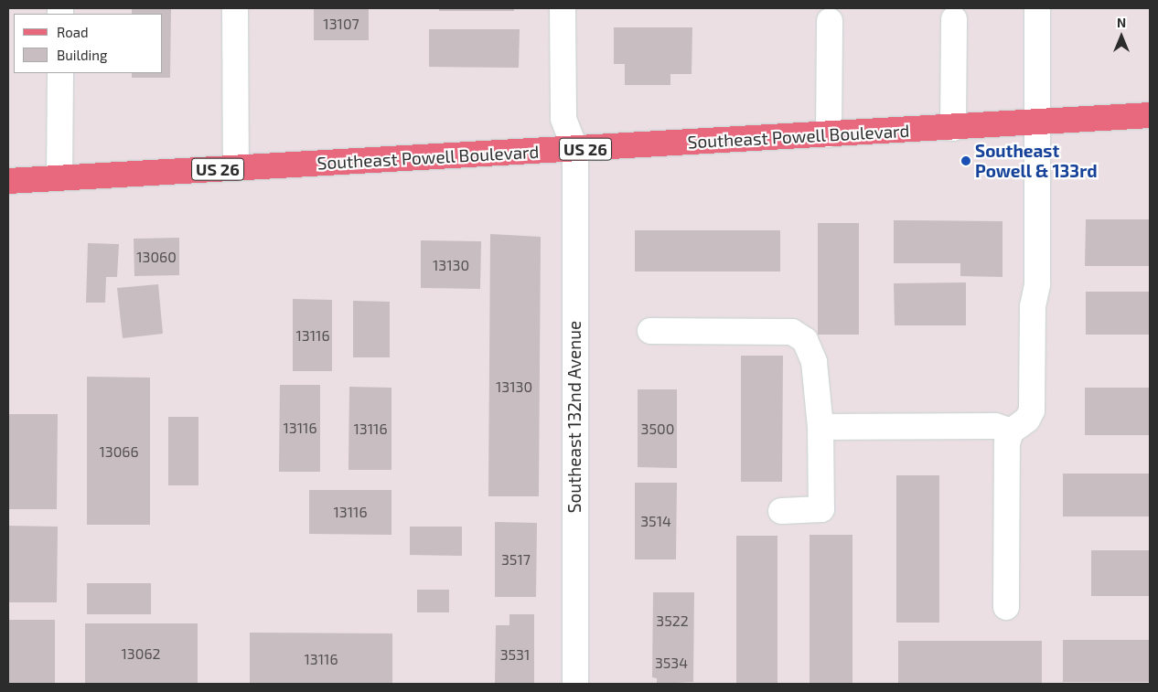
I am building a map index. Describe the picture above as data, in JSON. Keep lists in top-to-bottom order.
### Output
{
  "streets": {
    "main road": ["Southeast Powell Boulevard", "US 26"],
    "street": ["Southeast 132nd Avenue"]
  },
  "crossings": [
    ["Southeast Powell Boulevard", "Southeast 132nd Avenue"]
  ],
  "places": ["Southeast Powell & 133rd"],
  "house_numbers": [
    "13107",
    "13060",
    "13130",
    "13116",
    "13130",
    "13116",
    "13116",
    "3500",
    "13066",
    "13116",
    "3514",
    "3517",
    "3522",
    "13062",
    "3531",
    "13116",
    "3534"
  ],
  "legend": ["Road", "Building"],
  "north": "top"
}
